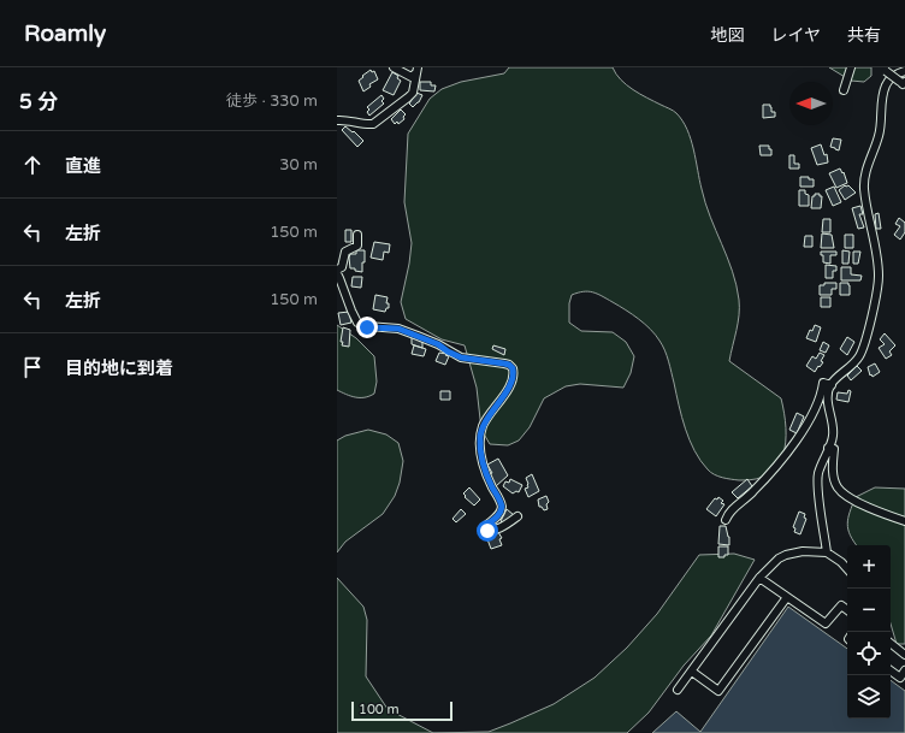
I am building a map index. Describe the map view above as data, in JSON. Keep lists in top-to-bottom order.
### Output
{
  "scale_bar": "100 m",
  "north": "left",
  "page": {
    "header": "Roamly",
    "nav": ["地図", "レイヤ", "共有"],
    "heading": ["5 分", "徒歩 · 330 m"],
    "list": [
      ["直進", "30 m"],
      ["左折", "150 m"],
      ["左折", "150 m"],
      "目的地に到着"
    ],
    "map_buttons": ["+", "−"],
    "scale": "100 m"
  }
}
